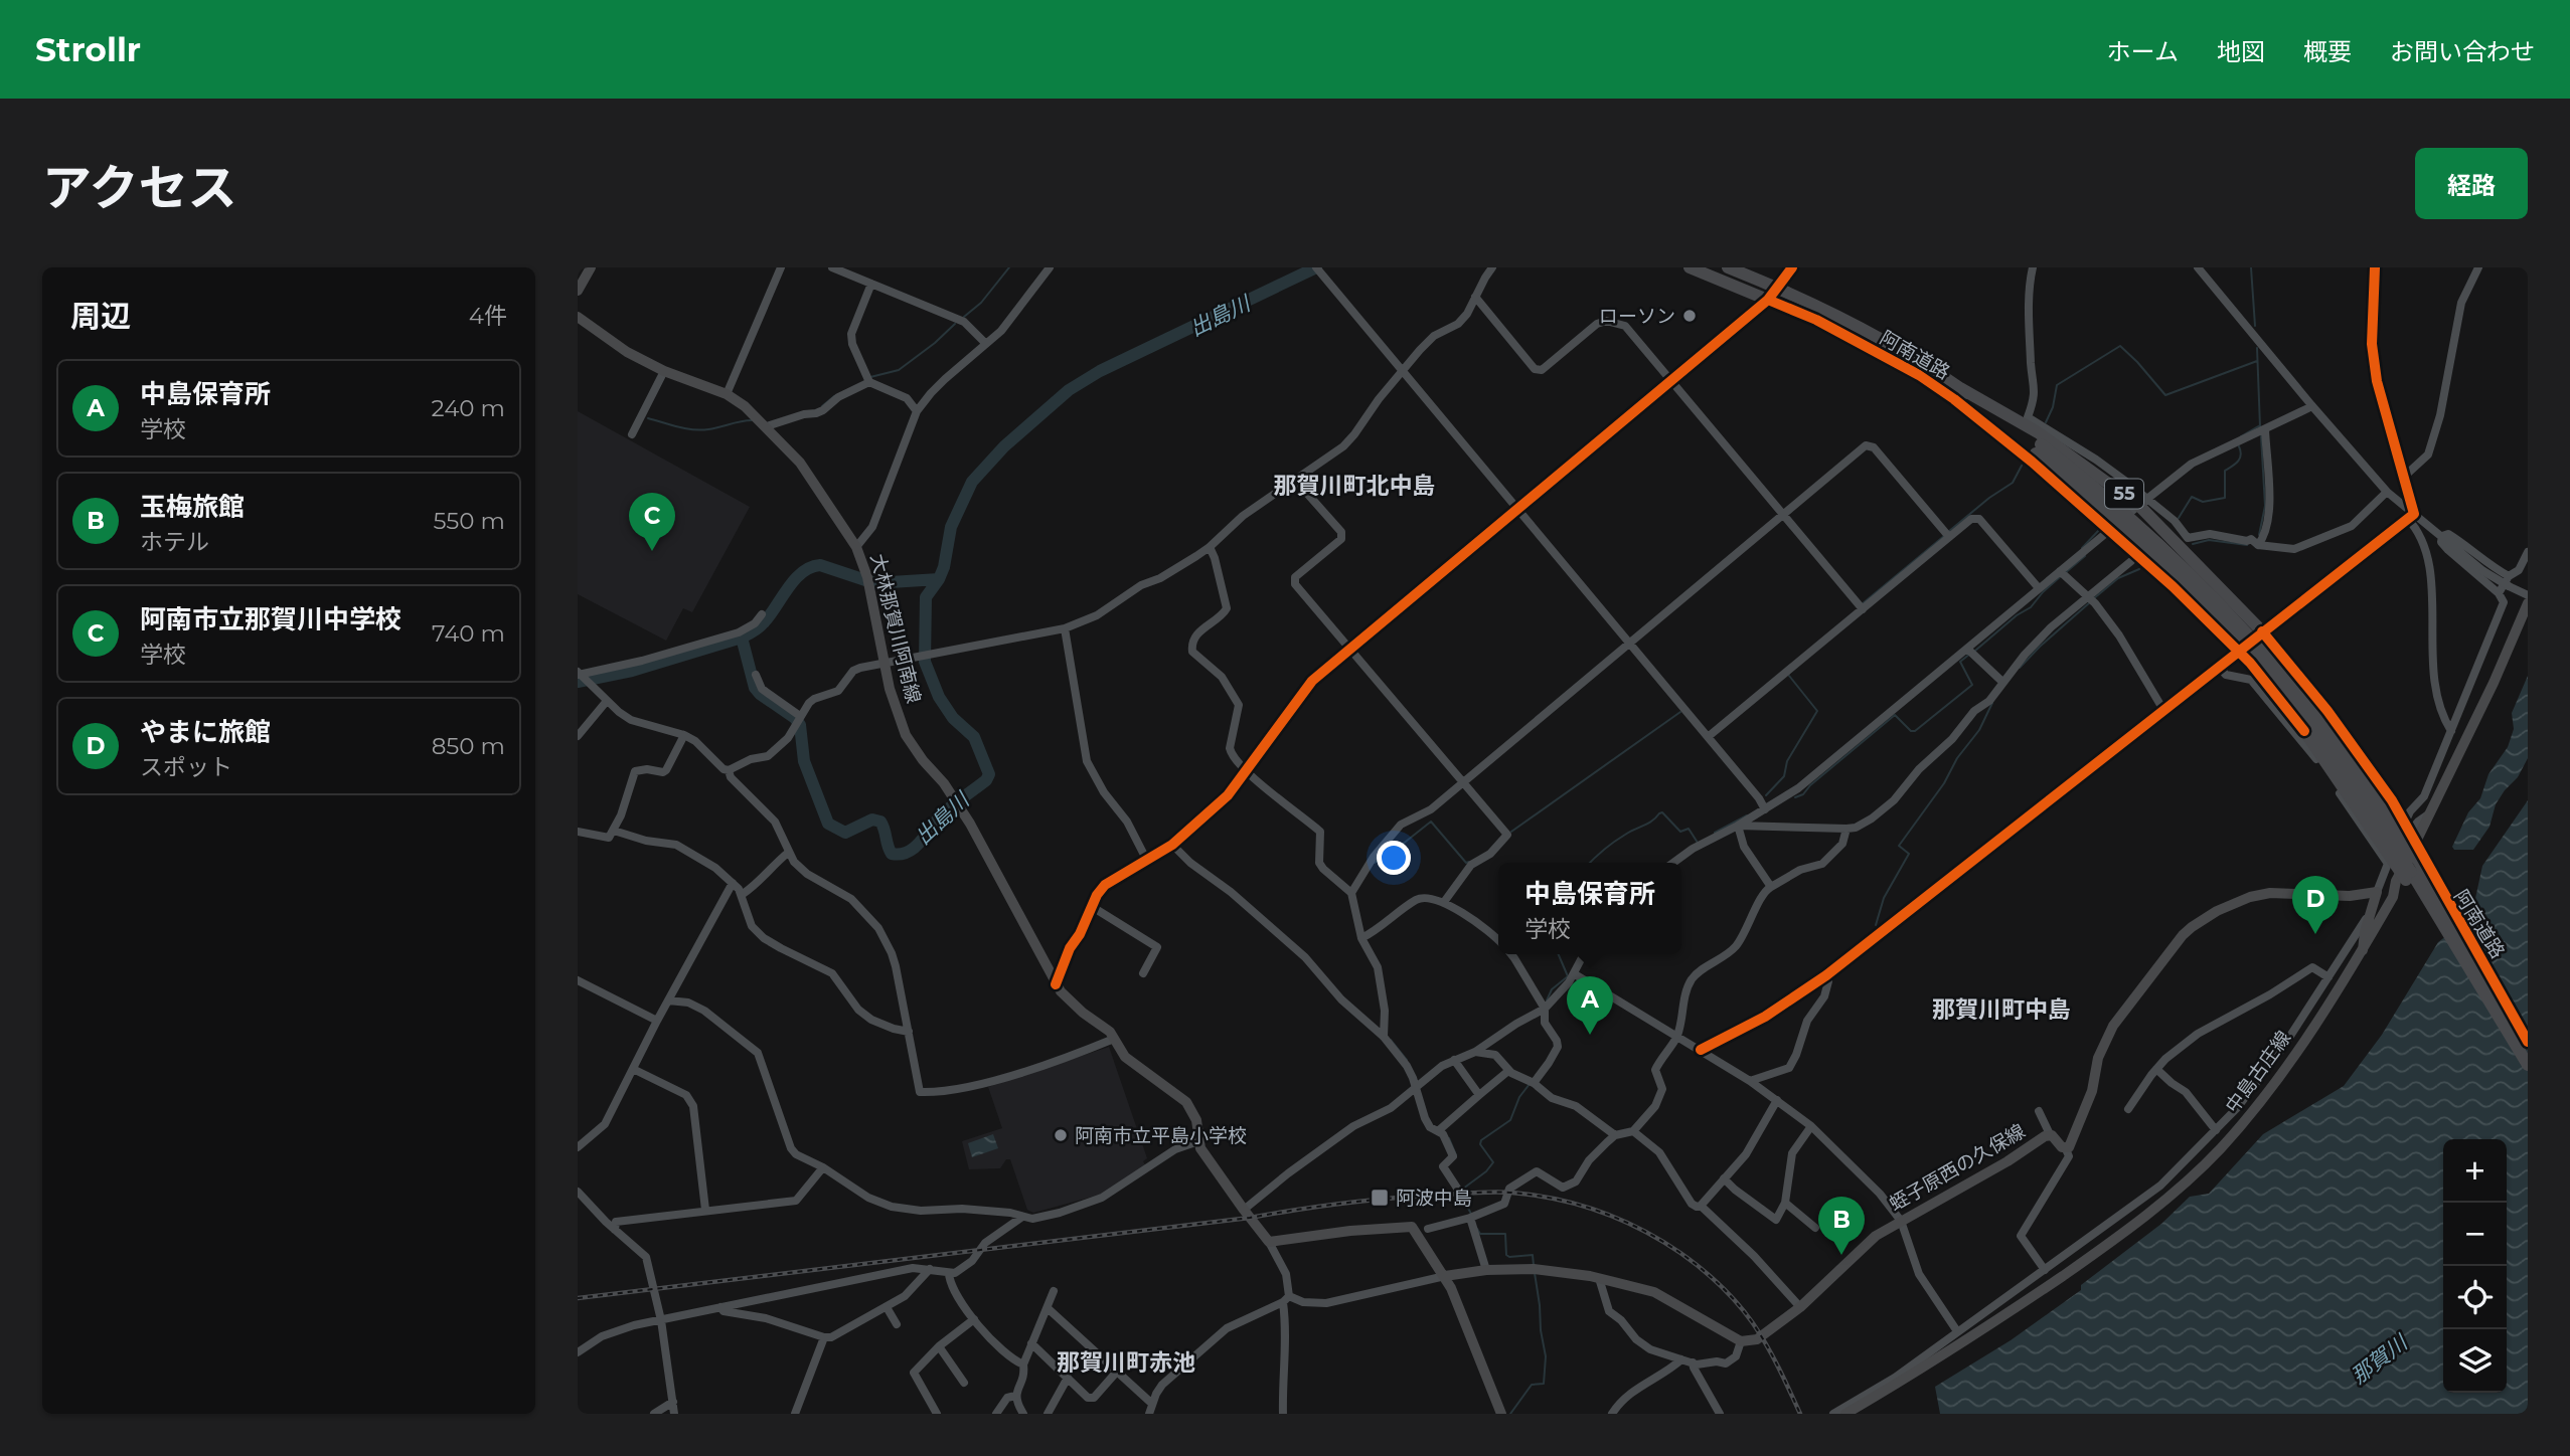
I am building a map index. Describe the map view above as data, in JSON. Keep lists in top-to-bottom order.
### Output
{
  "streets": {
    "highway": ["阿南道路", "55"],
    "main road": ["大林那賀川阿南線", "中島古庄線", "蛭子原西の久保線"]
  },
  "crossings": [
    ["阿南道路", "55"]
  ],
  "districts": ["那賀川町北中島", "那賀川町中島", "那賀川町赤池"],
  "water": ["出島川", "那賀川"],
  "places": {
    "other": ["ローソン", "阿南市立平島小学校"],
    "transit": ["阿波中島"]
  },
  "page": {
    "header": "Strollr",
    "nav": [
      "ホーム",
      "地図",
      "概要",
      "お問い合わせ"
    ],
    "title": "アクセス",
    "buttons": "経路",
    "heading": ["周辺", "4件"],
    "list": [
      {
        "mark": "A",
        "name": "中島保育所",
        "note": "学校",
        "value": "240 m"
      },
      {
        "mark": "B",
        "name": "玉梅旅館",
        "note": "ホテル",
        "value": "550 m"
      },
      {
        "mark": "C",
        "name": "阿南市立那賀川中学校",
        "note": "学校",
        "value": "740 m"
      },
      {
        "mark": "D",
        "name": "やまに旅館",
        "note": "スポット",
        "value": "850 m"
      }
    ],
    "pins": [
      "C",
      "D",
      "A",
      "B"
    ],
    "popup": ["中島保育所", "学校"],
    "map_buttons": ["+", "−"]
  }
}
